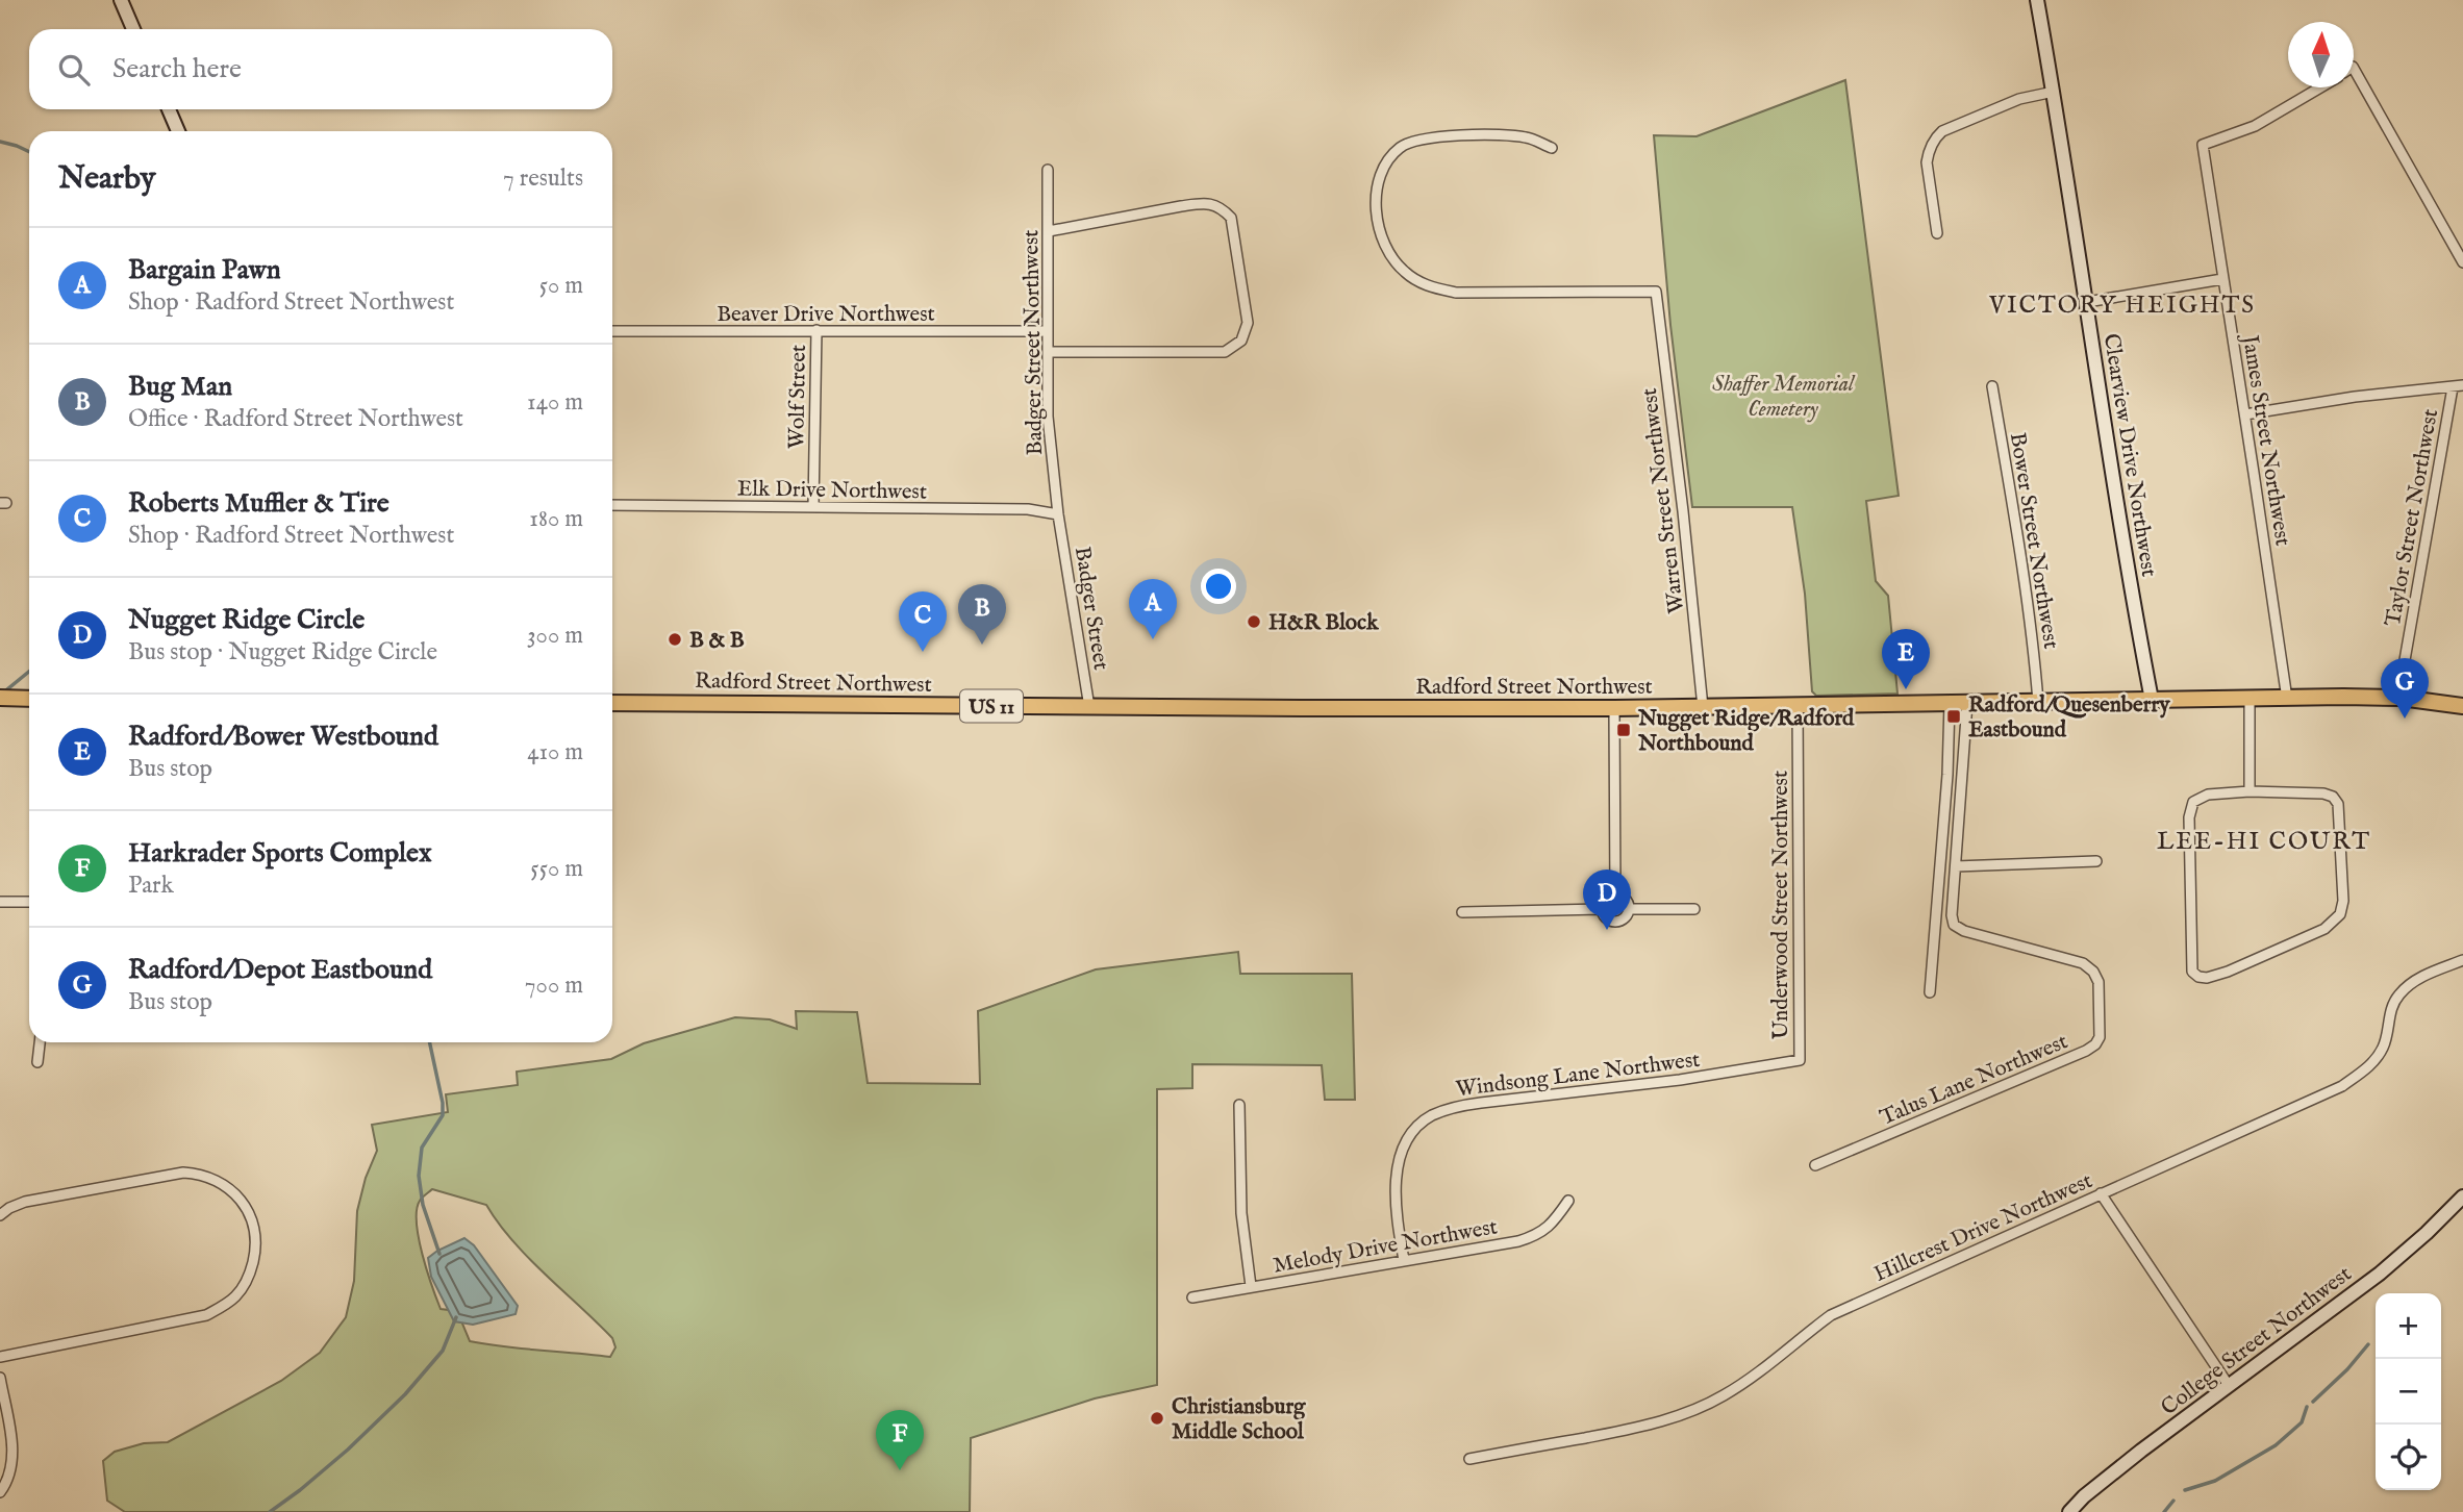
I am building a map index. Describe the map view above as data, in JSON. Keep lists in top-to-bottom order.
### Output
{
  "streets": {
    "main road": ["Radford Street Northwest", "US 11"],
    "street": [
      "Beaver Drive Northwest",
      "Badger Street Northwest",
      "Wolf Street",
      "James Street Northwest",
      "Clearview Drive Northwest",
      "Elk Drive Northwest",
      "Warren Street Northwest",
      "Taylor Street Northwest",
      "Bower Street Northwest",
      "Badger Street",
      "Underwood Street Northwest",
      "Windsong Lane Northwest",
      "Talus Lane Northwest",
      "Hillcrest Drive Northwest",
      "Melody Drive Northwest",
      "College Street Northwest"
    ]
  },
  "crossings": [
    ["Beaver Drive Northwest", "Badger Street Northwest"],
    ["Beaver Drive Northwest", "Wolf Street"],
    ["Badger Street Northwest", "Elk Drive Northwest"],
    ["Badger Street Northwest", "Badger Street"],
    ["Wolf Street", "Elk Drive Northwest"],
    ["James Street Northwest", "Radford Street Northwest"],
    ["Clearview Drive Northwest", "Radford Street Northwest"],
    ["Elk Drive Northwest", "Badger Street"],
    ["Warren Street Northwest", "Radford Street Northwest"],
    ["Taylor Street Northwest", "Radford Street Northwest"],
    ["Bower Street Northwest", "Radford Street Northwest"],
    ["Badger Street", "Radford Street Northwest"],
    ["Radford Street Northwest", "Underwood Street Northwest"],
    ["Radford Street Northwest", "Talus Lane Northwest"],
    ["Underwood Street Northwest", "Windsong Lane Northwest"],
    ["Windsong Lane Northwest", "Melody Drive Northwest"]
  ],
  "districts": ["VICTORY HEIGHTS", "LEE-HI COURT"],
  "parks": ["Shaffer Memorial Cemetery"],
  "places": {
    "other": ["H&R Block", "B & B", "Christiansburg Middle School"],
    "transit": ["Radford/Quesenberry Eastbound", "Nugget Ridge/Radford Northbound"]
  },
  "north": "top",
  "page": {
    "search": "Search here",
    "heading": ["Nearby", "7 results"],
    "list": [
      {
        "mark": "A",
        "name": "Bargain Pawn",
        "note": "Shop · Radford Street Northwest",
        "value": "50 m"
      },
      {
        "mark": "B",
        "name": "Bug Man",
        "note": "Office · Radford Street Northwest",
        "value": "140 m"
      },
      {
        "mark": "C",
        "name": "Roberts Muffler & Tire",
        "note": "Shop · Radford Street Northwest",
        "value": "180 m"
      },
      {
        "mark": "D",
        "name": "Nugget Ridge Circle",
        "note": "Bus stop · Nugget Ridge Circle",
        "value": "300 m"
      },
      {
        "mark": "E",
        "name": "Radford/Bower Westbound",
        "note": "Bus stop",
        "value": "410 m"
      },
      {
        "mark": "F",
        "name": "Harkrader Sports Complex",
        "note": "Park",
        "value": "550 m"
      },
      {
        "mark": "G",
        "name": "Radford/Depot Eastbound",
        "note": "Bus stop",
        "value": "700 m"
      }
    ],
    "pins": [
      "A",
      "B",
      "C",
      "E",
      "G",
      "D",
      "F"
    ],
    "map_buttons": ["+", "−"]
  }
}
